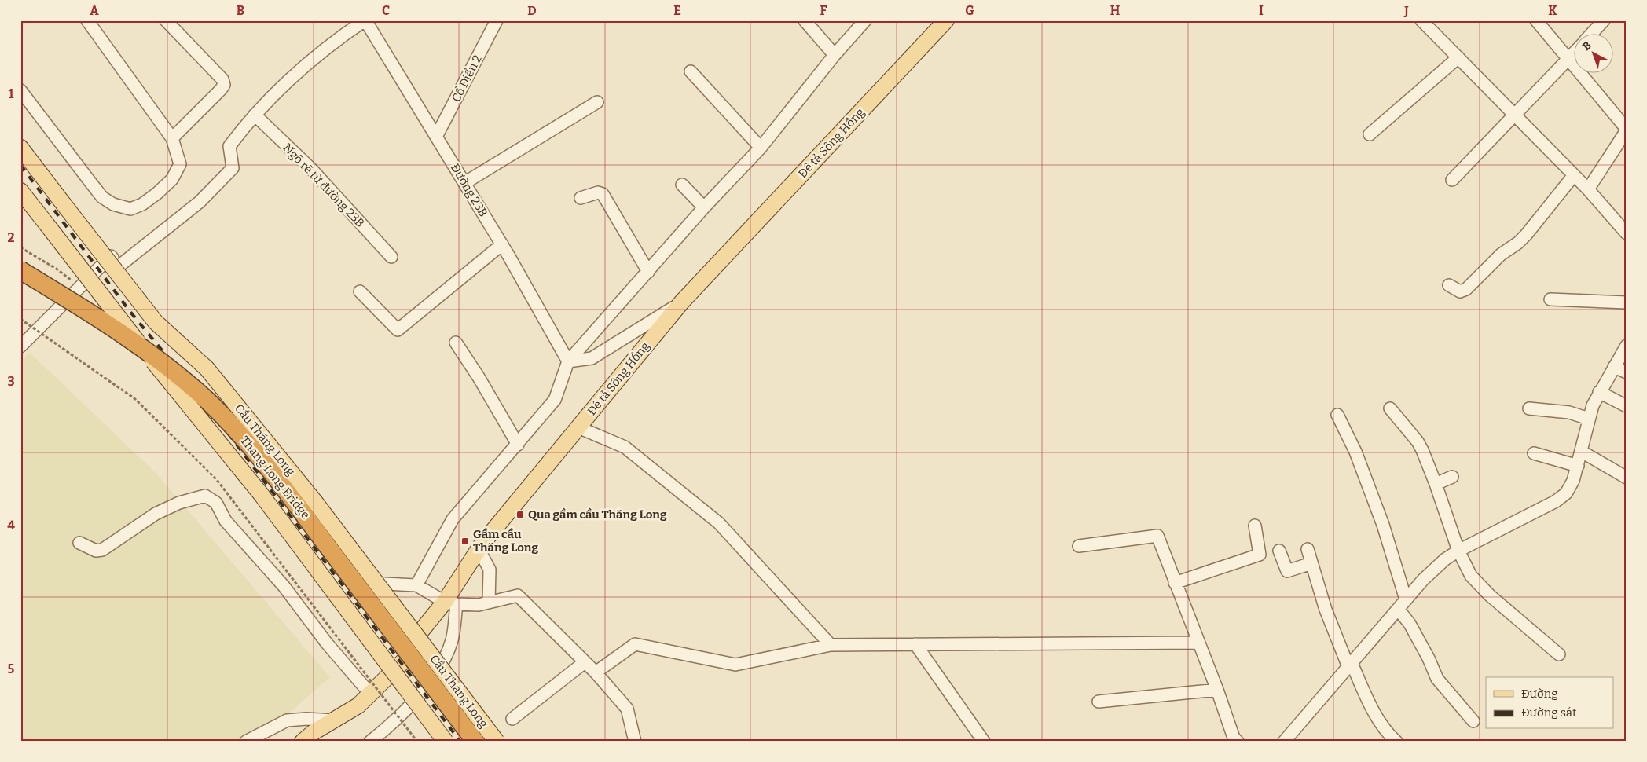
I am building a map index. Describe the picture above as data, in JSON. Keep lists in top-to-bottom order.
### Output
{
  "streets": {
    "highway": ["Thang Long Bridge"],
    "main road": ["Đê tả Sông Hồng", "Cầu Thăng Long"],
    "street": ["Cổ Điển 2", "Ngõ rẽ từ đường 23B", "Đường 23B"]
  },
  "crossings": [
    ["Cổ Điển 2", "Đường 23B"]
  ],
  "places": {
    "transit": ["Qua gầm cầu Thăng Long", "Gầm cầu Thăng Long"]
  },
  "legend": ["Đường", "Đường sắt"],
  "north": "top left",
  "grid": {
    "columns": [
      "A",
      "B",
      "C",
      "D",
      "E",
      "F",
      "G",
      "H",
      "I",
      "J",
      "K"
    ],
    "rows": [
      "1",
      "2",
      "3",
      "4",
      "5"
    ]
  }
}
